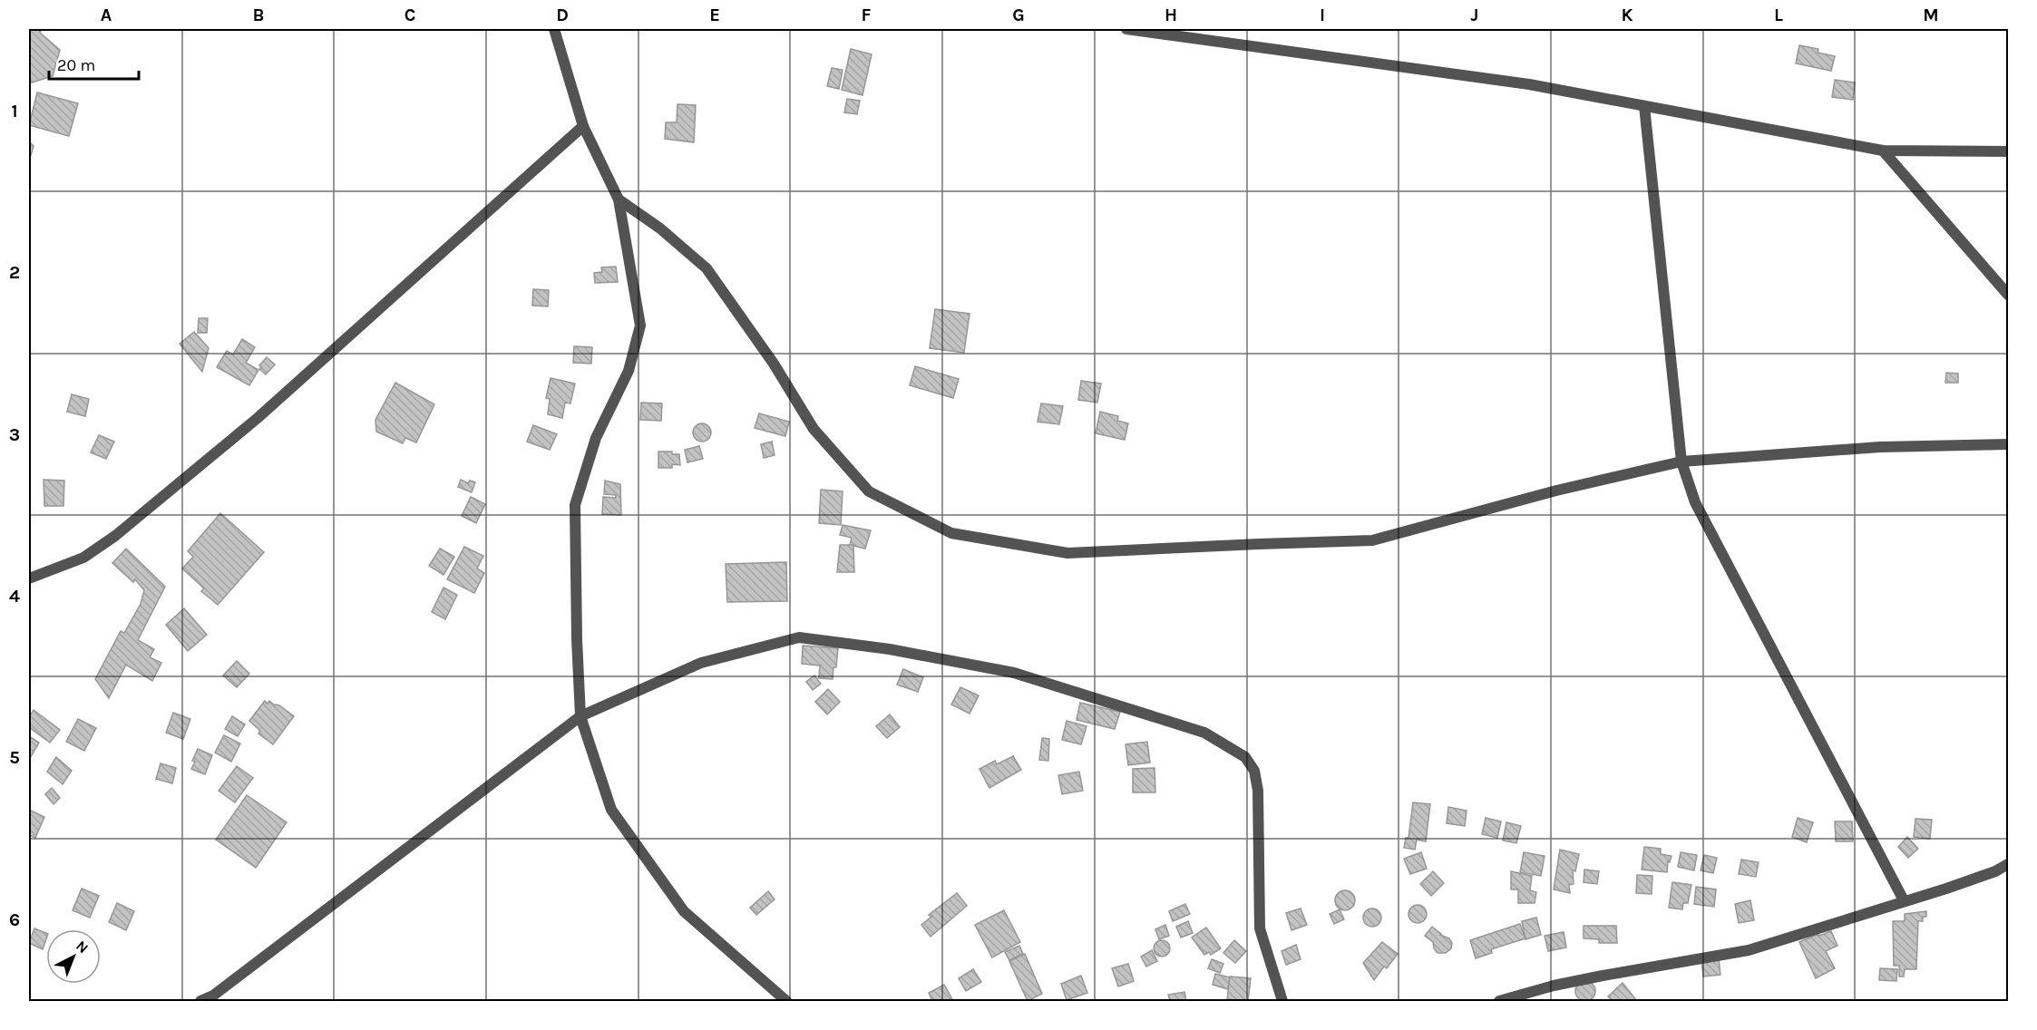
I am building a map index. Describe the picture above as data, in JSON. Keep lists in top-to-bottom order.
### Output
{
  "scale_bar": "20 m",
  "north": "top right",
  "grid": {
    "columns": [
      "A",
      "B",
      "C",
      "D",
      "E",
      "F",
      "G",
      "H",
      "I",
      "J",
      "K",
      "L",
      "M"
    ],
    "rows": [
      "1",
      "2",
      "3",
      "4",
      "5",
      "6"
    ]
  }
}
